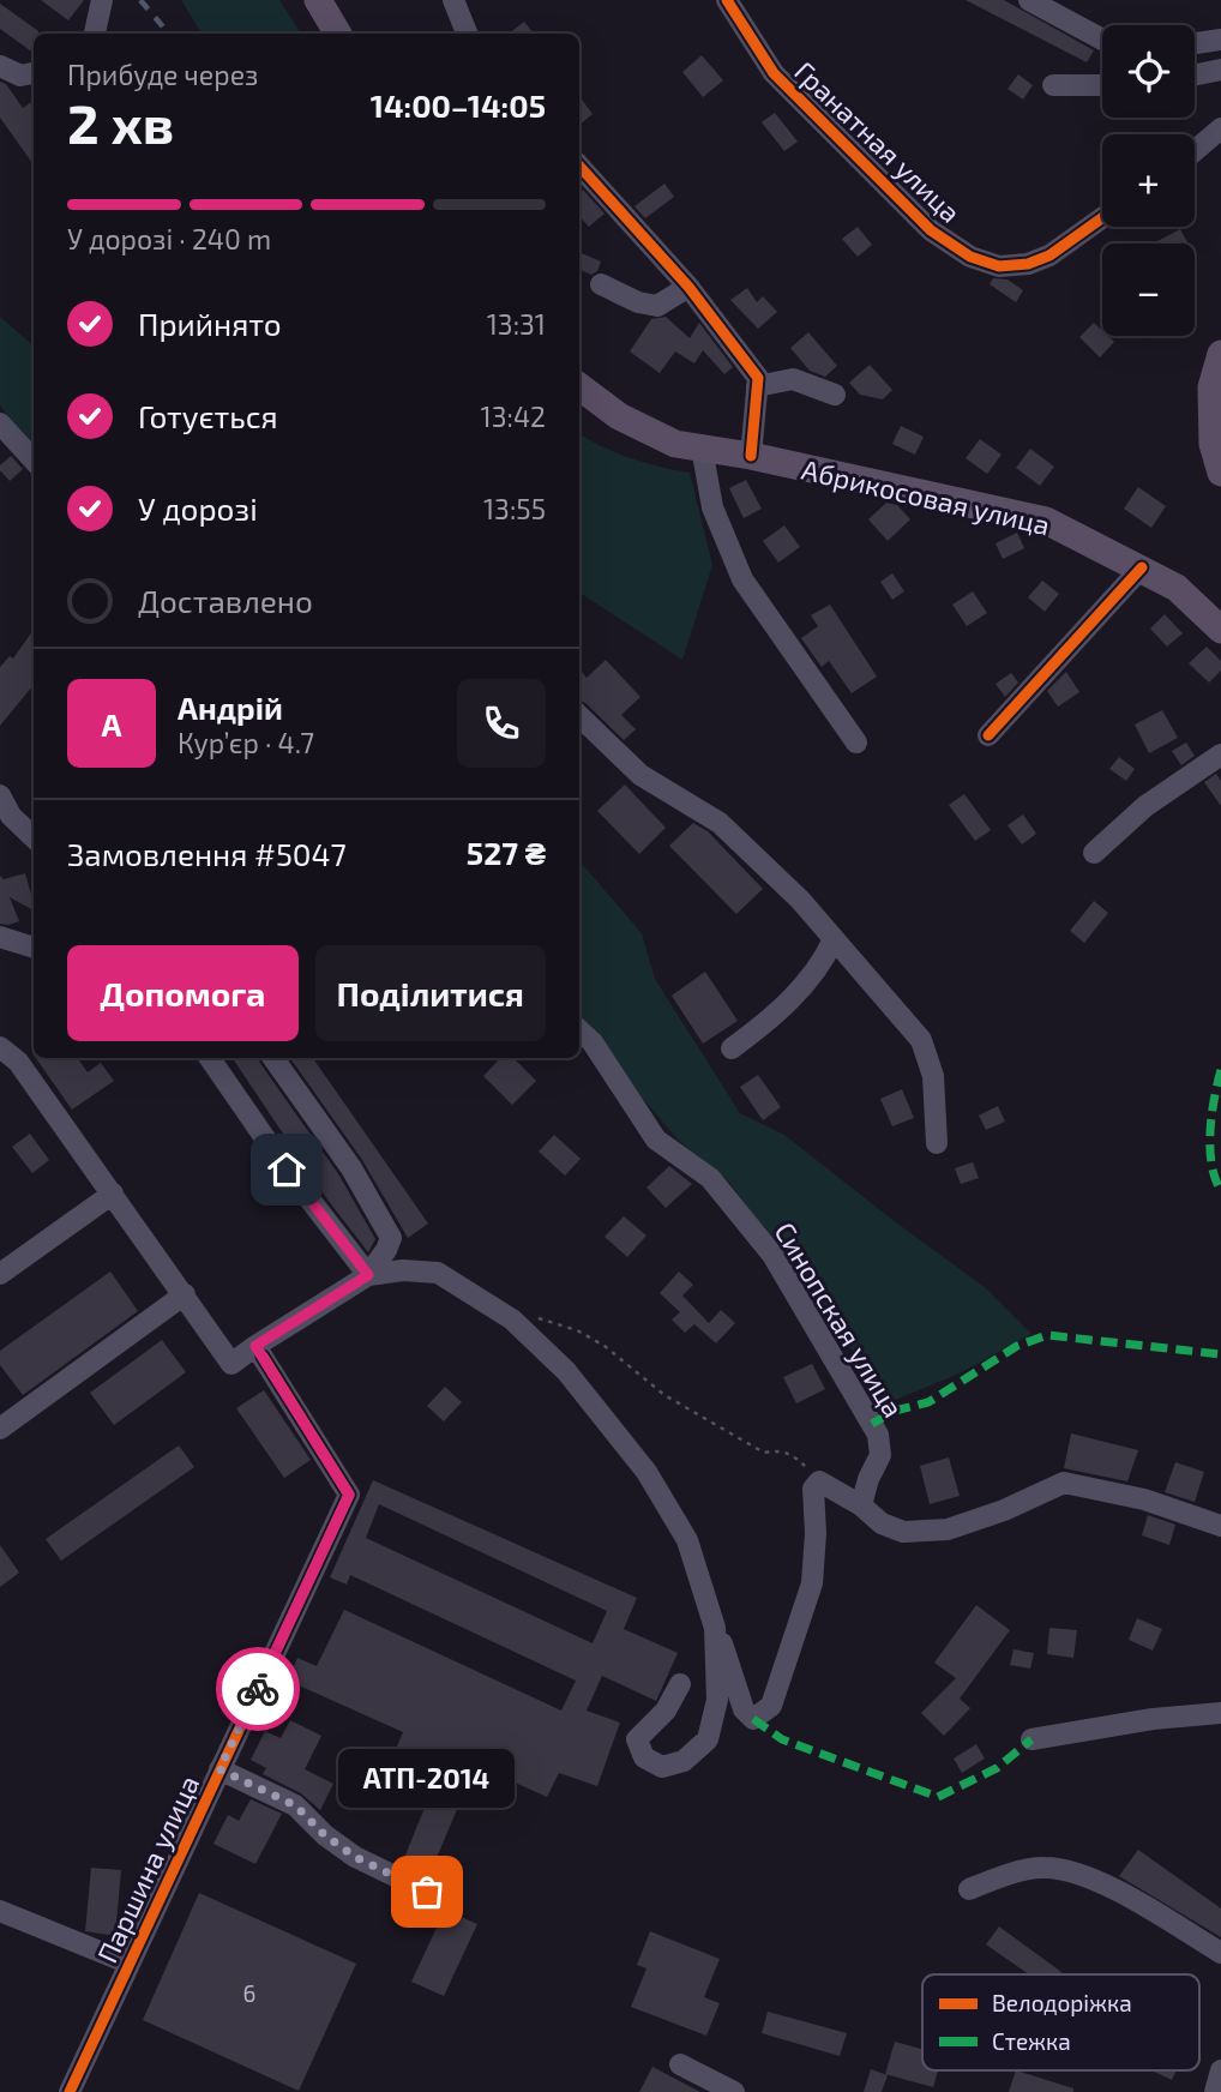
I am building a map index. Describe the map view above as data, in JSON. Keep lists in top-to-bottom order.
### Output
{
  "streets": {
    "main road": ["Абрикосовая улица"],
    "street": ["Гранатная улица", "Синопская улица", "Паршина улица"]
  },
  "places": ["АТП-2014"],
  "house_numbers": ["6"],
  "legend": ["Велодоріжка", "Стежка"],
  "page": {
    "map_buttons": ["+", "−"],
    "heading": ["2 хв", "Прибуде через", "14:00–14:05"],
    "panel": [
      "Андрій",
      "Кур’єр · 4.7",
      "Замовлення #5047",
      "527 ₴"
    ],
    "bar": "У дорозі · 240 m",
    "list": [
      ["Прийнято", "13:31"],
      ["Готується", "13:42"],
      ["У дорозі", "13:55"],
      "Доставлено"
    ],
    "round": "А",
    "buttons": ["Допомога", "Поділитися"],
    "bubble": "АТП-2014"
  }
}
